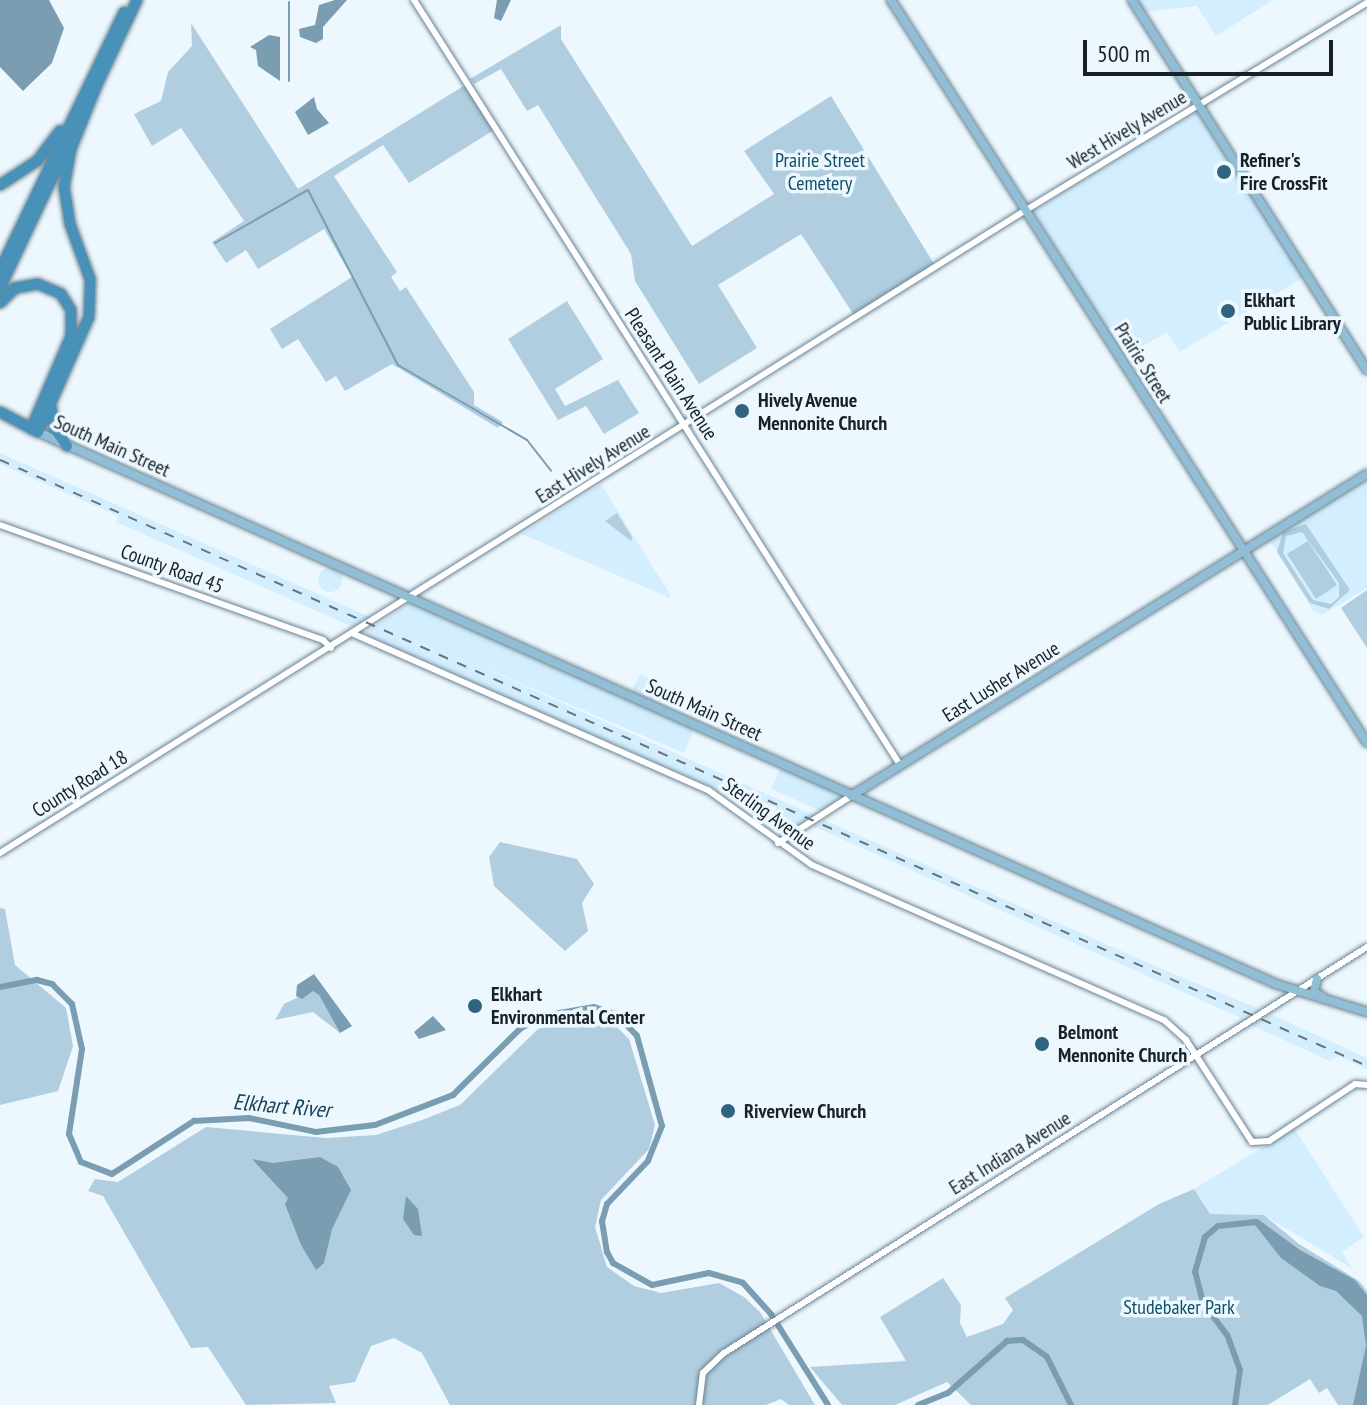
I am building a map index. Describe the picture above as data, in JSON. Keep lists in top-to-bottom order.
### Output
{
  "streets": {
    "highway": ["South Main Street"],
    "main road": ["Prairie Street", "East Lusher Avenue"],
    "street": [
      "West Hively Avenue",
      "Pleasant Plain Avenue",
      "East Hively Avenue",
      "County Road 45",
      "County Road 18",
      "Sterling Avenue",
      "East Indiana Avenue"
    ]
  },
  "crossings": [
    ["West Hively Avenue", "Prairie Street"],
    ["West Hively Avenue", "East Hively Avenue"],
    ["Prairie Street", "East Hively Avenue"],
    ["Prairie Street", "East Lusher Avenue"],
    ["Pleasant Plain Avenue", "East Hively Avenue"],
    ["Pleasant Plain Avenue", "East Lusher Avenue"],
    ["South Main Street", "East Hively Avenue"],
    ["South Main Street", "East Lusher Avenue"],
    ["South Main Street", "East Indiana Avenue"],
    ["East Hively Avenue", "County Road 45"],
    ["East Hively Avenue", "County Road 18"],
    ["East Hively Avenue", "Sterling Avenue"],
    ["East Lusher Avenue", "Sterling Avenue"],
    ["Sterling Avenue", "East Indiana Avenue"]
  ],
  "water": ["Elkhart River"],
  "parks": ["Prairie Street Cemetery", "Studebaker Park"],
  "places": [
    "Refiner's Fire CrossFit",
    "Elkhart Public Library",
    "Hively Avenue Mennonite Church",
    "Elkhart Environmental Center",
    "Belmont Mennonite Church",
    "Riverview Church"
  ],
  "scale_bar": "500 m"
}
